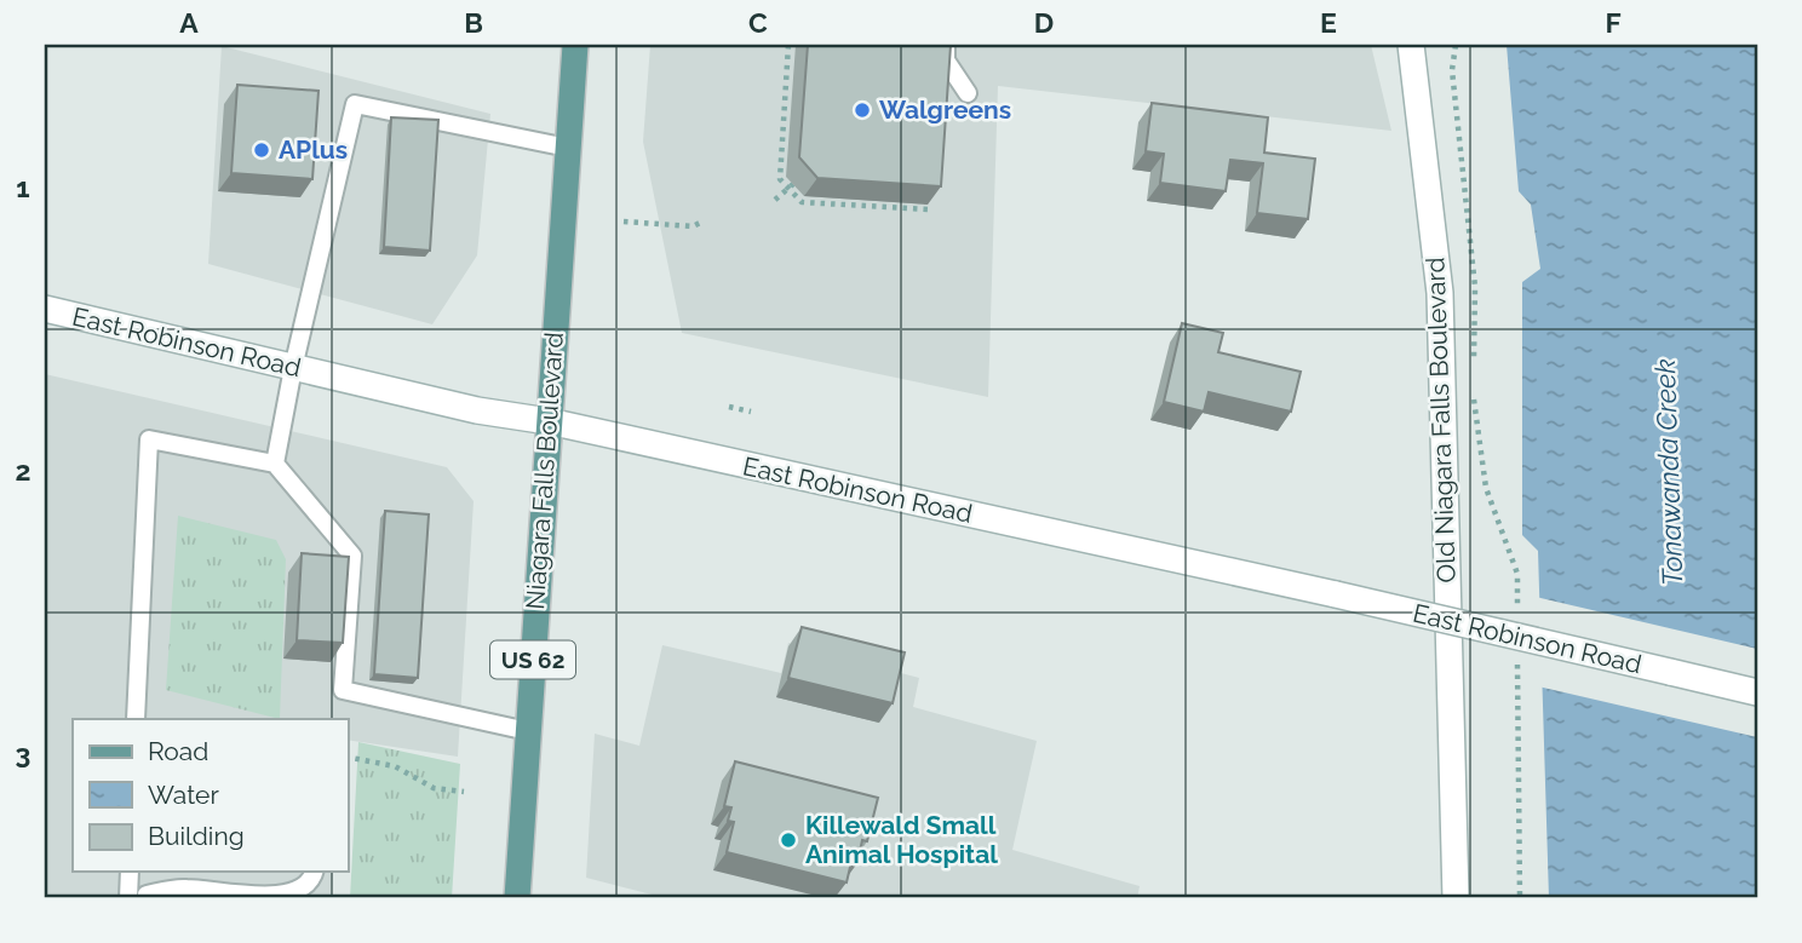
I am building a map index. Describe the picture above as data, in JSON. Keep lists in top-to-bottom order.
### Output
{
  "streets": {
    "main road": ["Niagara Falls Boulevard", "US 62"],
    "street": ["East Robinson Road", "Old Niagara Falls Boulevard"]
  },
  "crossings": [
    ["East Robinson Road", "Niagara Falls Boulevard"]
  ],
  "water": ["Tonawanda Creek"],
  "places": ["Walgreens", "APlus", "Killewald Small Animal Hospital"],
  "legend": ["Road", "Water", "Building"],
  "grid": {
    "columns": [
      "A",
      "B",
      "C",
      "D",
      "E",
      "F"
    ],
    "rows": ["1", "2", "3"]
  }
}
